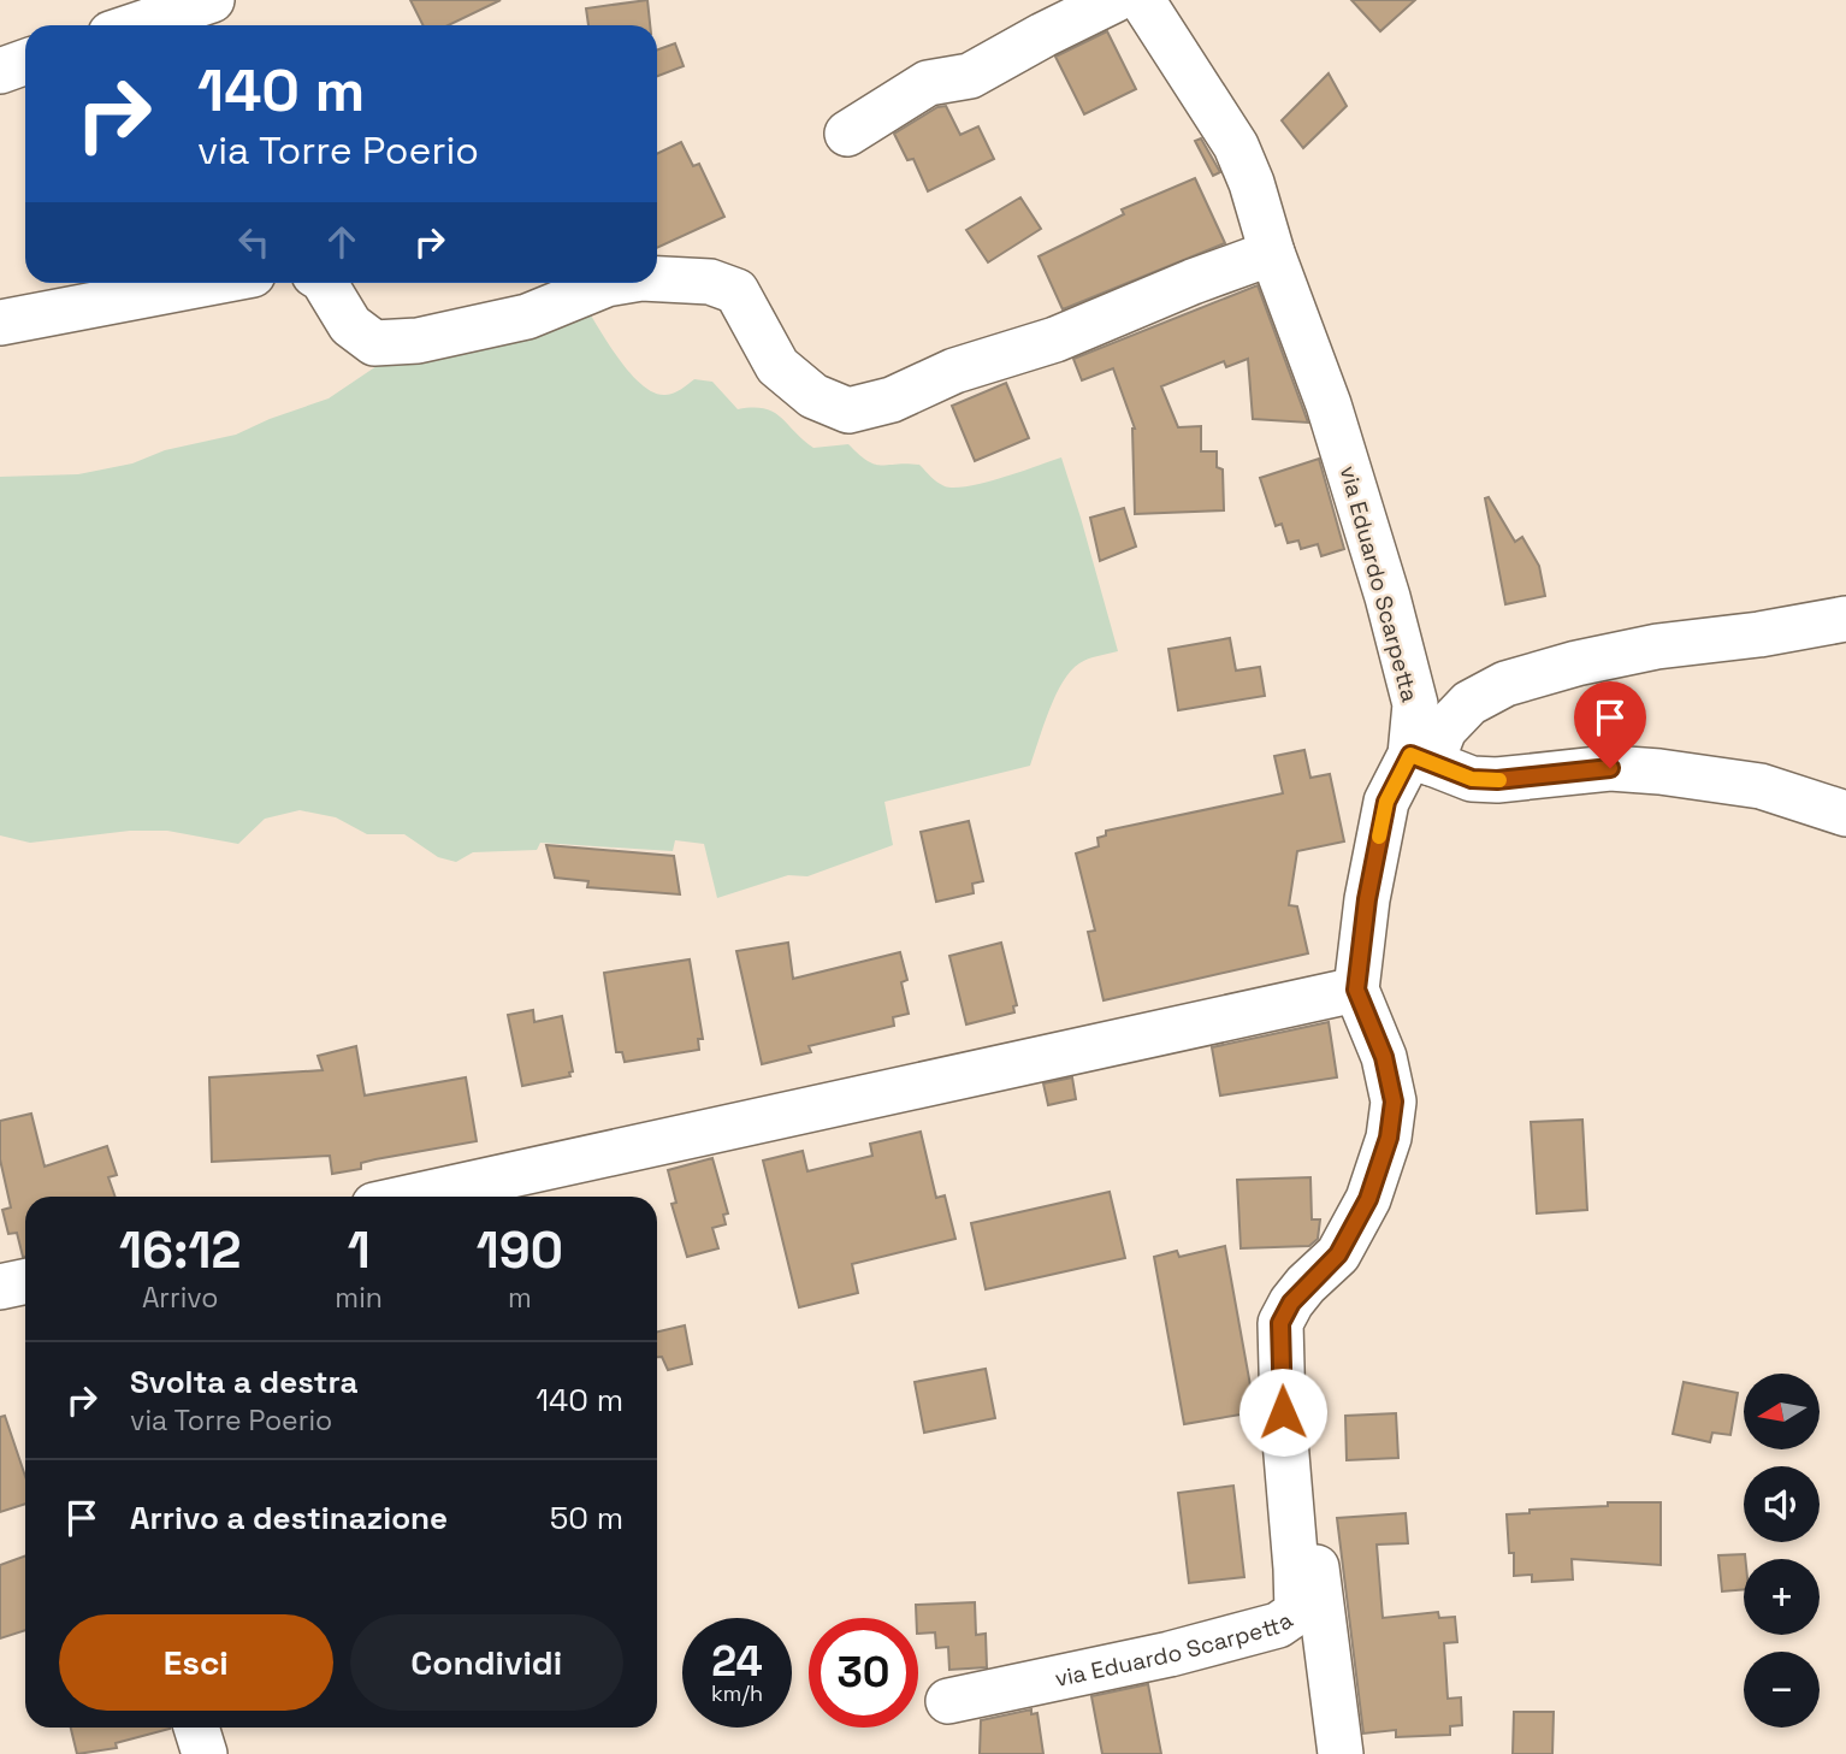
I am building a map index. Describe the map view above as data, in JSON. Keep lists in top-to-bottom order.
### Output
{
  "streets": {
    "street": ["via Eduardo Scarpetta"]
  },
  "north": "left",
  "page": {
    "turn": ["140 m", "via Torre Poerio"],
    "eta": [
      "16:12",
      "Arrivo",
      "1",
      "min",
      "190",
      "m"
    ],
    "list": [
      {
        "name": "Svolta a destra",
        "note": "via Torre Poerio",
        "value": "140 m"
      },
      {
        "name": "Arrivo a destinazione",
        "value": "50 m"
      }
    ],
    "map_buttons": ["+", "−"],
    "buttons": ["Esci", "Condividi"],
    "speed": "24 km/h",
    "limit": "30"
  }
}
